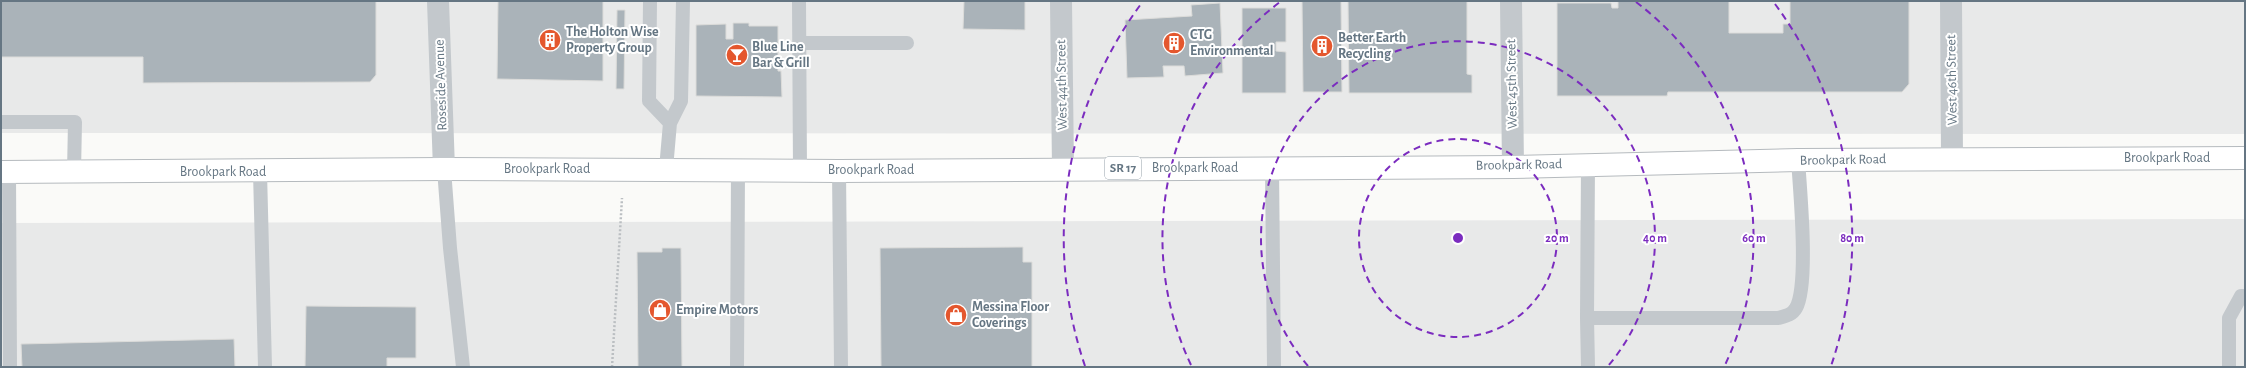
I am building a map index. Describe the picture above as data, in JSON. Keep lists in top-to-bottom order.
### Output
{
  "streets": {
    "main road": ["Brookpark Road", "SR 17"],
    "street": [
      "West 46th Street",
      "West 45th Street",
      "Roseside Avenue",
      "West 44th Street"
    ]
  },
  "crossings": [
    ["West 46th Street", "Brookpark Road"],
    ["West 45th Street", "Brookpark Road"],
    ["Roseside Avenue", "Brookpark Road"],
    ["West 44th Street", "Brookpark Road"]
  ],
  "places": {
    "building": ["The Holton Wise Property Group", "CTG Environmental", "Better Earth Recycling"],
    "bar": ["Blue Line Bar & Grill"],
    "shop": ["Empire Motors", "Messina Floor Coverings"]
  },
  "rings": [
    "20 m",
    "40 m",
    "60 m",
    "80 m"
  ]
}
